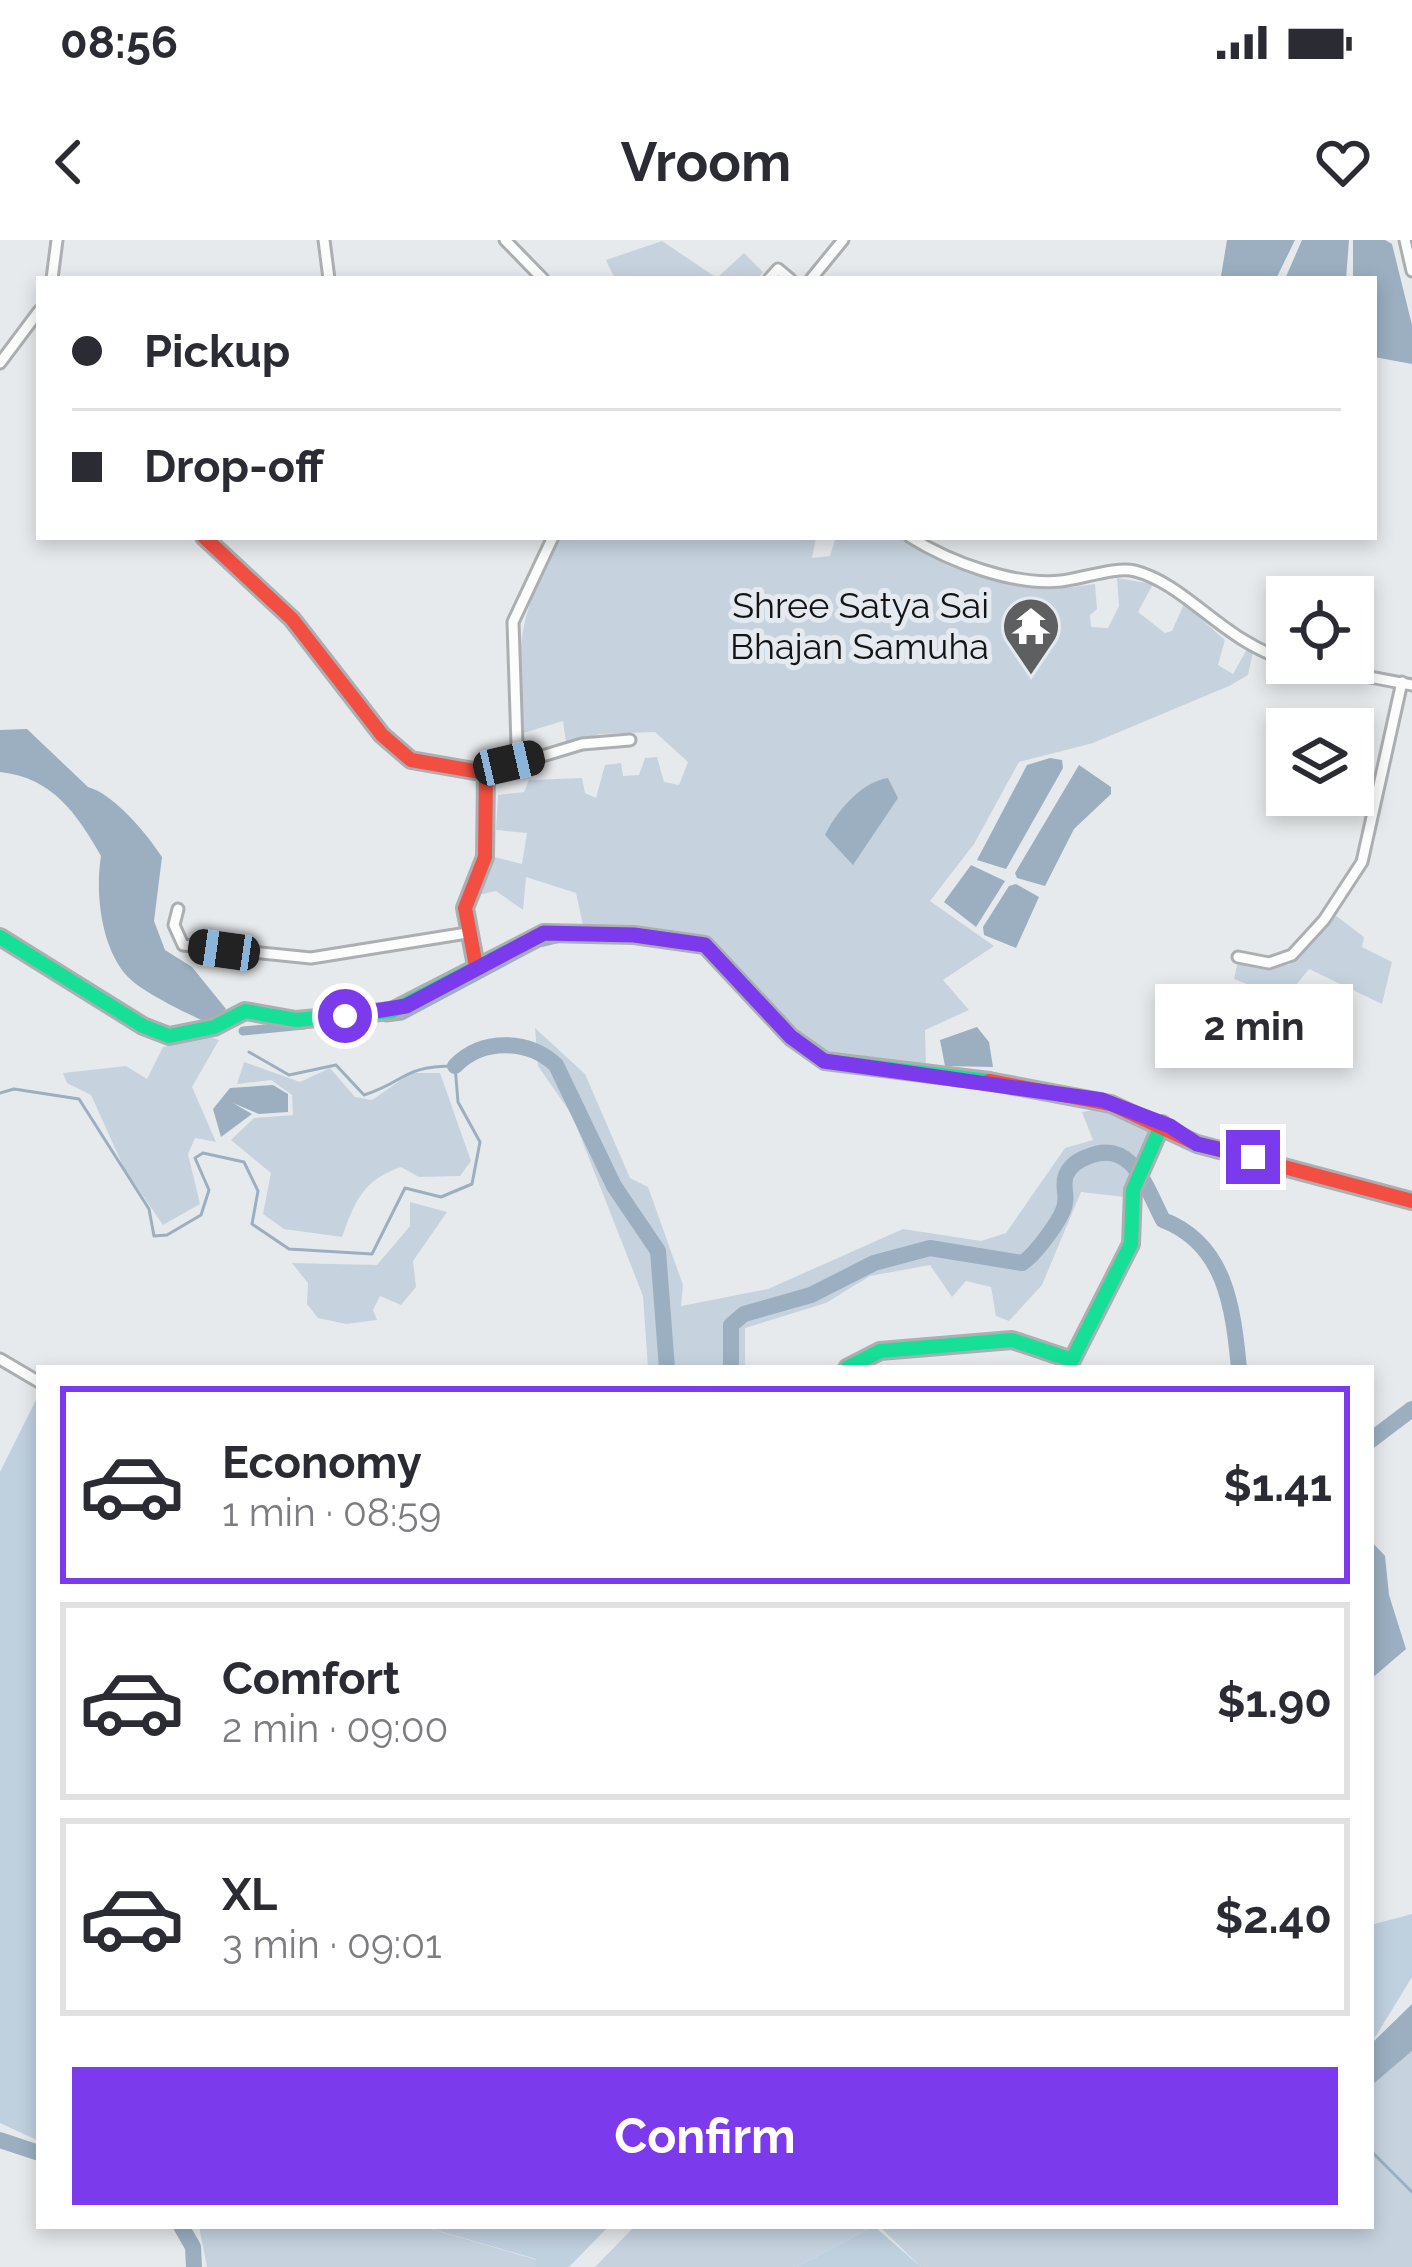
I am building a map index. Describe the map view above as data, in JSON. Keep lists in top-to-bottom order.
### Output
{
  "places": {
    "temple": ["Shree Satya Sai Bhajan Samuha"]
  },
  "page": {
    "status": "08:56",
    "header": "Vroom",
    "banner": ["Pickup", "Drop-off"],
    "bubble": "2 min",
    "list": [
      {
        "name": "Economy",
        "note": "1 min · 08:59",
        "value": "$1.41"
      },
      {
        "name": "Comfort",
        "note": "2 min · 09:00",
        "value": "$1.90"
      },
      {
        "name": "XL",
        "note": "3 min · 09:01",
        "value": "$2.40"
      }
    ],
    "buttons": "Confirm"
  }
}
